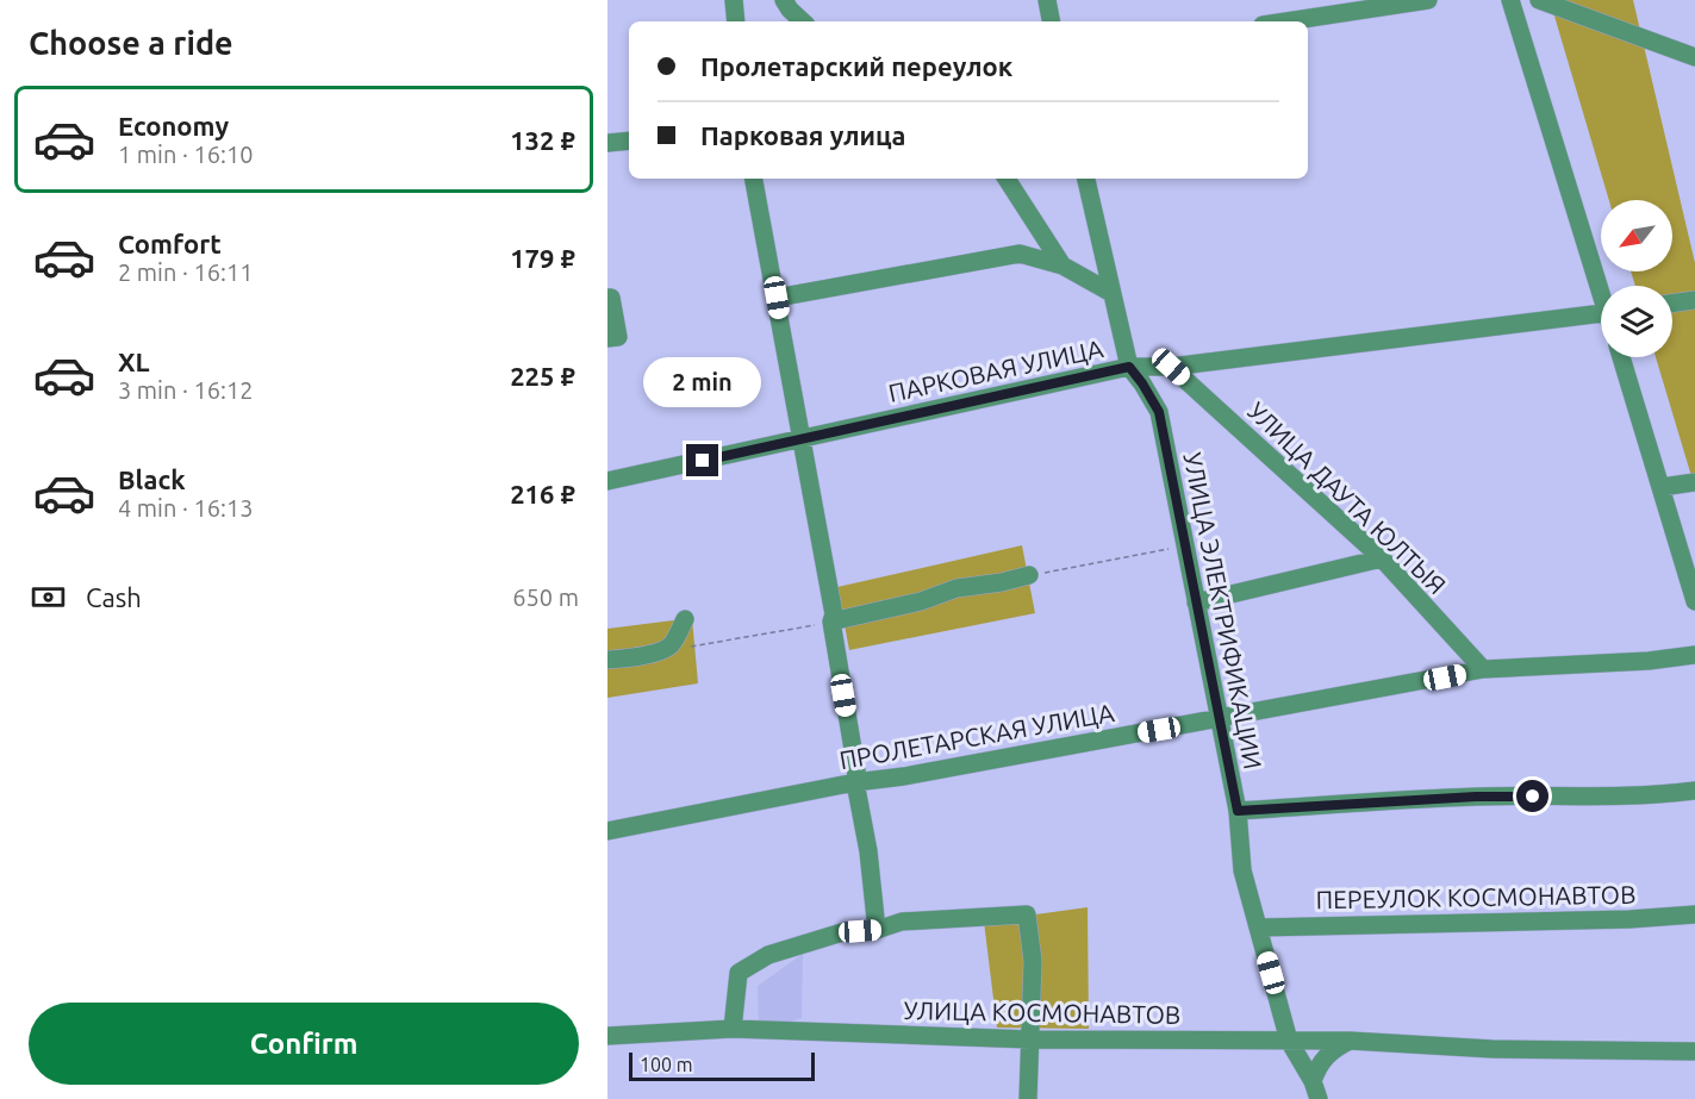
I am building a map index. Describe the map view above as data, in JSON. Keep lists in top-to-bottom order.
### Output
{
  "streets": {
    "street": [
      "ПАРКОВАЯ УЛИЦА",
      "УЛИЦА ДАУТА ЮЛТЫЯ",
      "УЛИЦА ЭЛЕКТРИФИКАЦИИ",
      "ПРОЛЕТАРСКАЯ УЛИЦА",
      "ПЕРЕУЛОК КОСМОНАВТОВ",
      "УЛИЦА КОСМОНАВТОВ"
    ]
  },
  "crossings": [
    ["ПАРКОВАЯ УЛИЦА", "УЛИЦА ДАУТА ЮЛТЫЯ"],
    ["ПАРКОВАЯ УЛИЦА", "УЛИЦА ЭЛЕКТРИФИКАЦИИ"],
    ["УЛИЦА ДАУТА ЮЛТЫЯ", "ПРОЛЕТАРСКАЯ УЛИЦА"],
    ["УЛИЦА ЭЛЕКТРИФИКАЦИИ", "ПРОЛЕТАРСКАЯ УЛИЦА"],
    ["УЛИЦА ЭЛЕКТРИФИКАЦИИ", "ПЕРЕУЛОК КОСМОНАВТОВ"],
    ["УЛИЦА ЭЛЕКТРИФИКАЦИИ", "УЛИЦА КОСМОНАВТОВ"]
  ],
  "scale_bar": "100 m",
  "north": "bottom left",
  "page": {
    "heading": "Choose a ride",
    "banner": ["Пролетарский переулок", "Парковая улица"],
    "list": [
      {
        "name": "Economy",
        "note": "1 min · 16:10",
        "value": "132 ₽"
      },
      {
        "name": "Comfort",
        "note": "2 min · 16:11",
        "value": "179 ₽"
      },
      {
        "name": "XL",
        "note": "3 min · 16:12",
        "value": "225 ₽"
      },
      {
        "name": "Black",
        "note": "4 min · 16:13",
        "value": "216 ₽"
      }
    ],
    "bubble": "2 min",
    "pay": ["Cash", "650 m"],
    "buttons": "Confirm",
    "scale": "100 m"
  }
}
